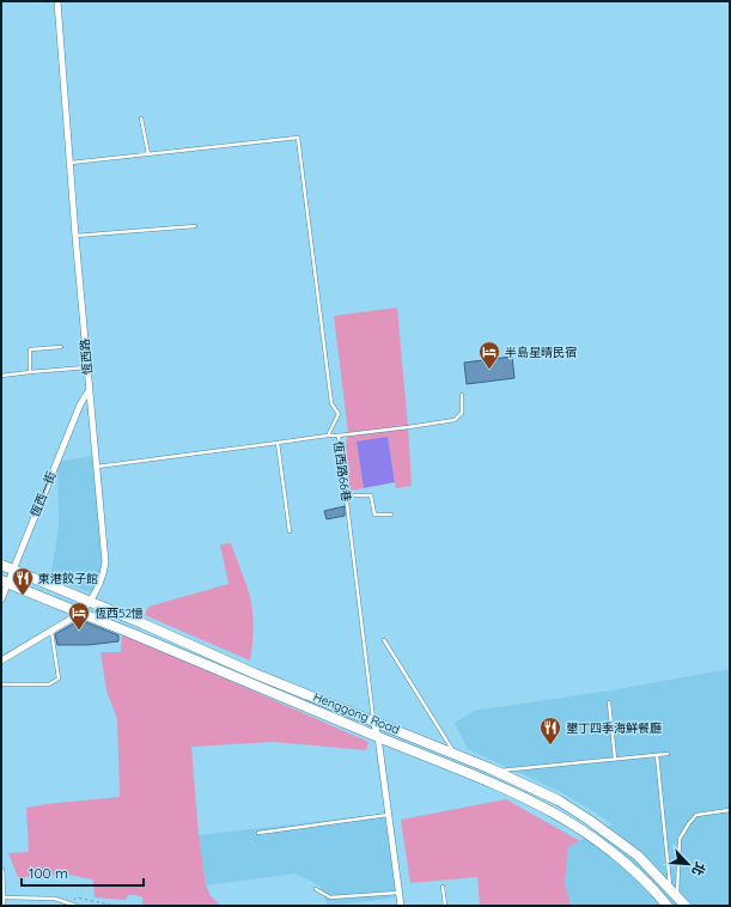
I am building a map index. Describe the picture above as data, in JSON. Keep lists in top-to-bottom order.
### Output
{
  "streets": {
    "main road": ["Henggong Road"],
    "street": ["恆西路", "恆西一街"],
    "lane": ["恆西路66巷"]
  },
  "crossings": [
    ["恆西路", "恆西路66巷"],
    ["恆西路", "恆西一街"],
    ["恆西路", "Henggong Road"],
    ["恆西路66巷", "Henggong Road"],
    ["恆西一街", "Henggong Road"]
  ],
  "places": {
    "hotel": ["半島星晴民宿", "恆西52憶"],
    "restaurant": ["東港餃子館", "墾丁四季海鮮餐廳"]
  },
  "scale_bar": "100 m",
  "north": "bottom right"
}
